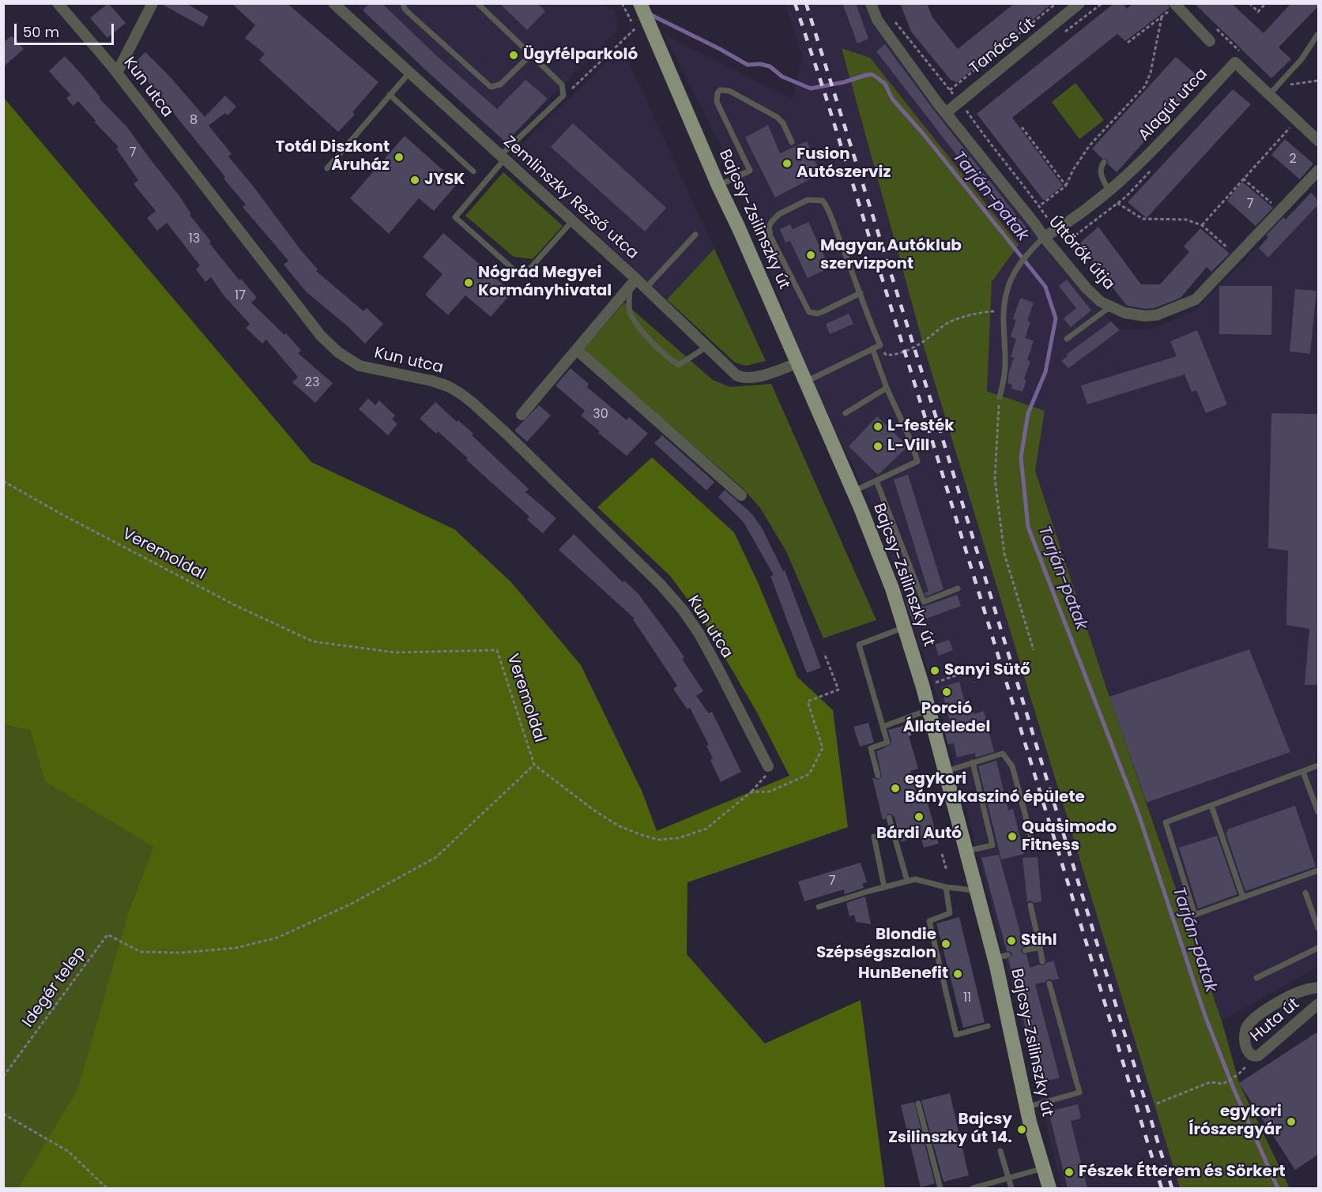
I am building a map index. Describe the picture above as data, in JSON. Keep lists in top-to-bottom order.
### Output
{
  "streets": {
    "main road": ["Bajcsy-Zsilinszky út"],
    "street": [
      "Tanács út",
      "Kun utca",
      "Alagút utca",
      "Zemlinszky Rezső utca",
      "Úttörők útja",
      "Huta út"
    ],
    "path": ["Veremoldal", "Idegér telep"]
  },
  "crossings": [
    ["Tanács út", "Úttörők útja"],
    ["Kun utca", "Veremoldal"],
    ["Alagút utca", "Úttörők útja"],
    ["Zemlinszky Rezső utca", "Bajcsy-Zsilinszky út"],
    ["Veremoldal", "Idegér telep"]
  ],
  "water": ["Tarján-patak"],
  "places": [
    "Ügyfélparkoló",
    "Totál Diszkont Áruház",
    "Fusion Autószerviz",
    "JYSK",
    "Magyar Autóklub szervizpont",
    "Nógrád Megyei Kormányhivatal",
    "L-festék",
    "L-Vill",
    "Sanyi Sütő",
    "Porció Állateledel",
    "egykori Bányakaszinó épülete",
    "Bárdi Autó",
    "Quasimodo Fitness",
    "Stihl",
    "Blondie Szépségszalon",
    "HunBenefit",
    "egykori Írószergyár",
    "Bajcsy Zsilinszky út 14.",
    "Fészek Étterem és Sörkert"
  ],
  "house_numbers": [
    "8",
    "7",
    "2",
    "7",
    "13",
    "17",
    "23",
    "30",
    "7",
    "11"
  ],
  "scale_bar": "50 m"
}
